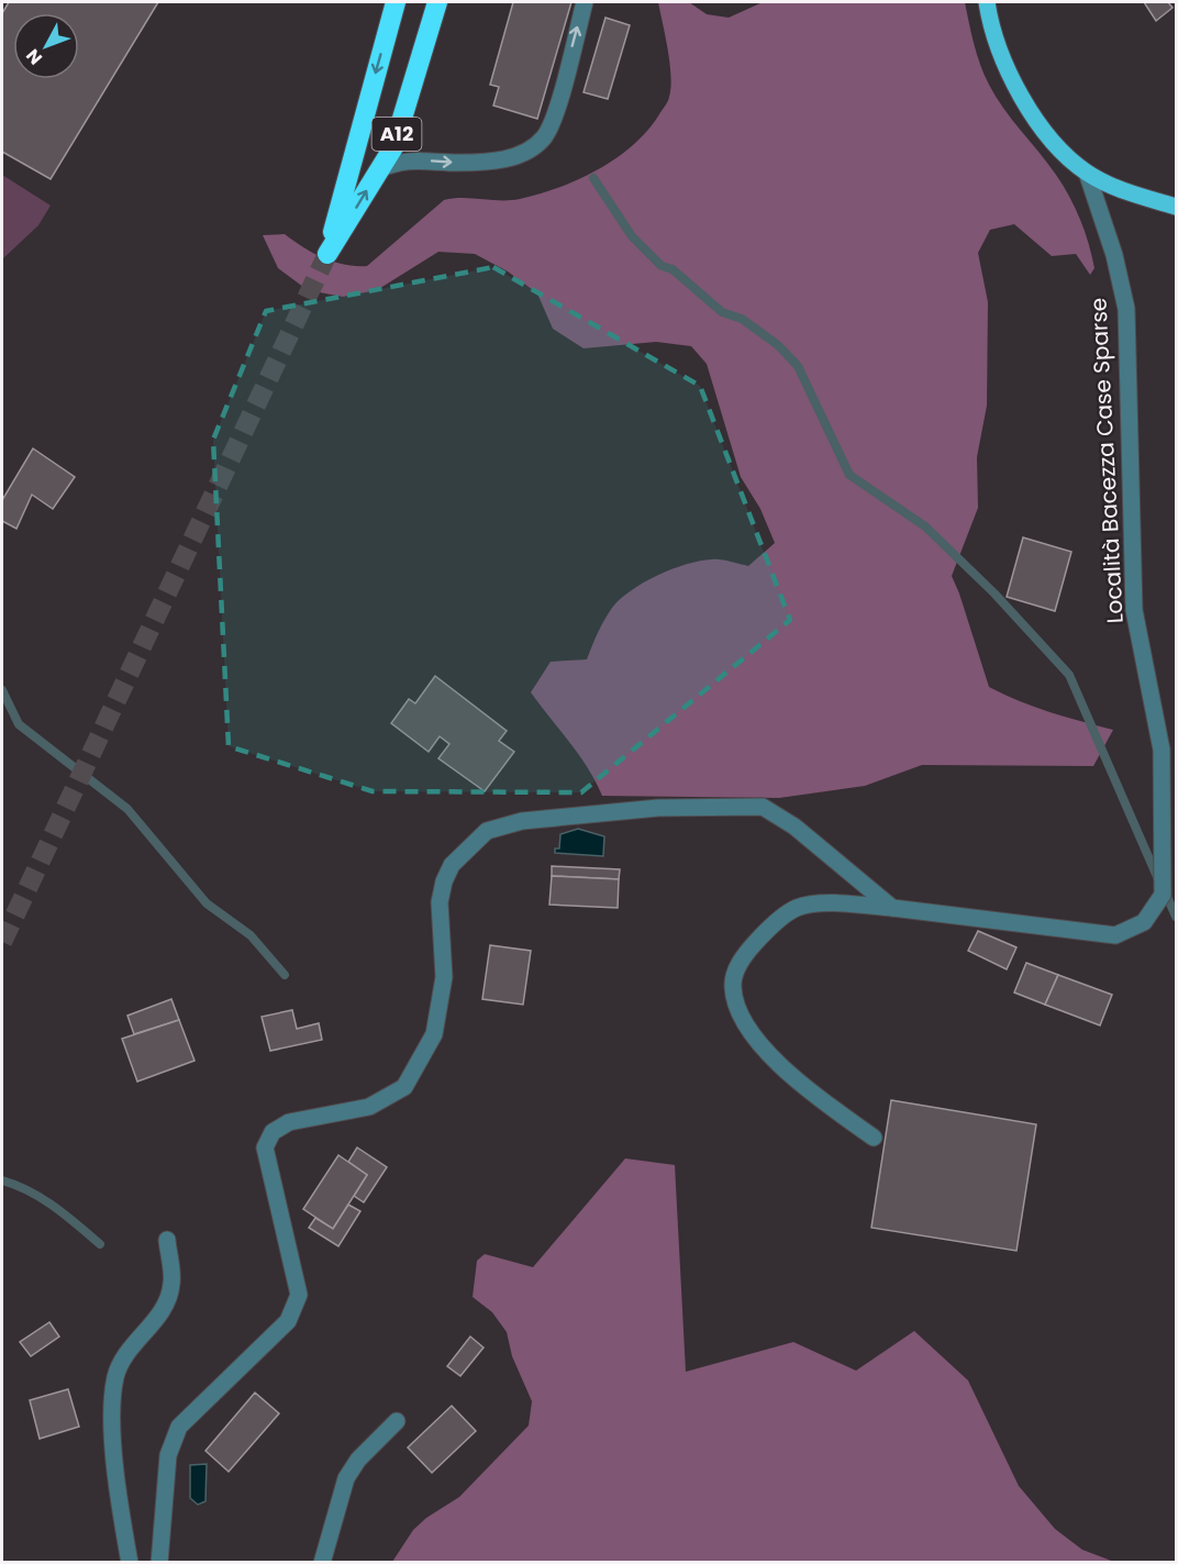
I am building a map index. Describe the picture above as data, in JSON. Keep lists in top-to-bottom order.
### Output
{
  "streets": {
    "highway": ["A12"],
    "street": ["Località Bacezza Case Sparse"]
  },
  "north": "bottom left"
}
